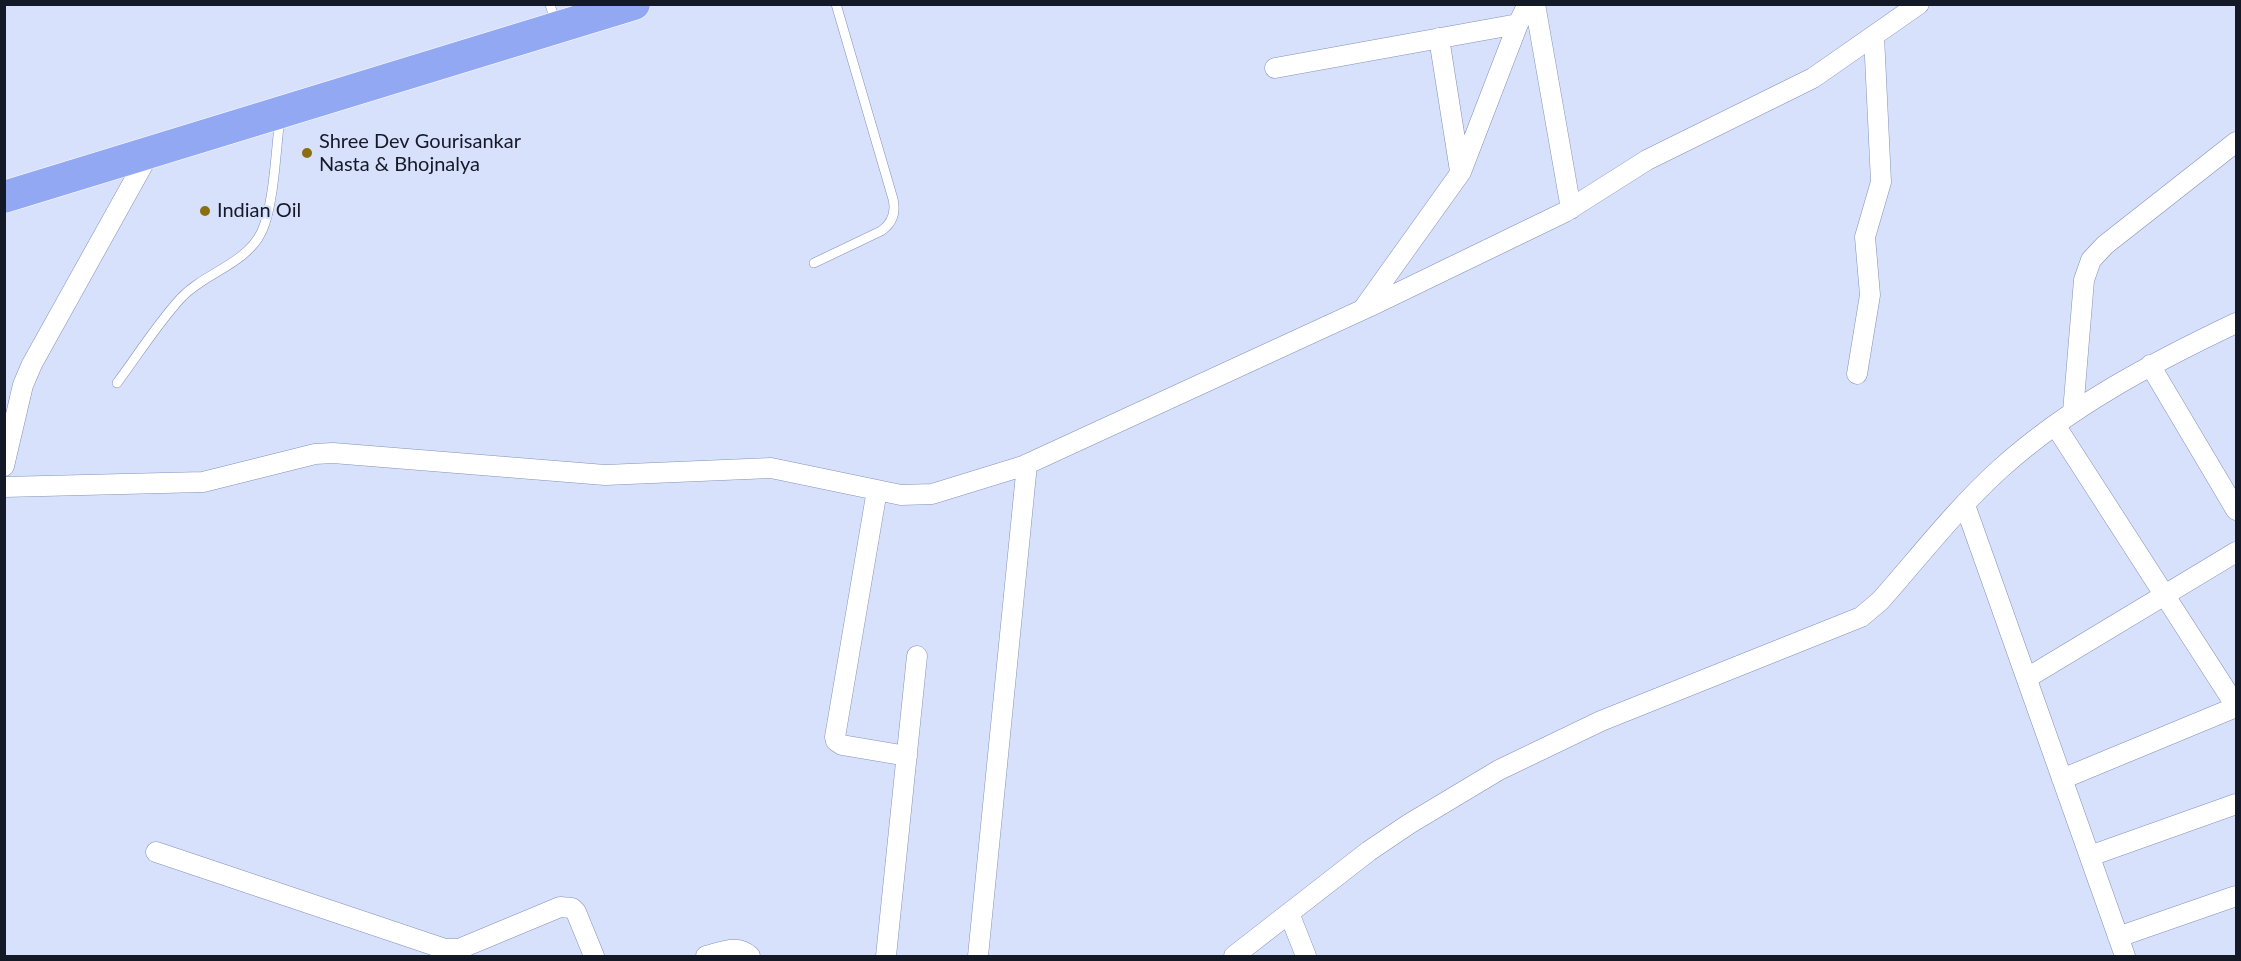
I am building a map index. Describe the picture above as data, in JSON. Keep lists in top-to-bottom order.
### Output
{
  "places": ["Shree Dev Gourisankar Nasta & Bhojnalya", "Indian Oil"]
}
